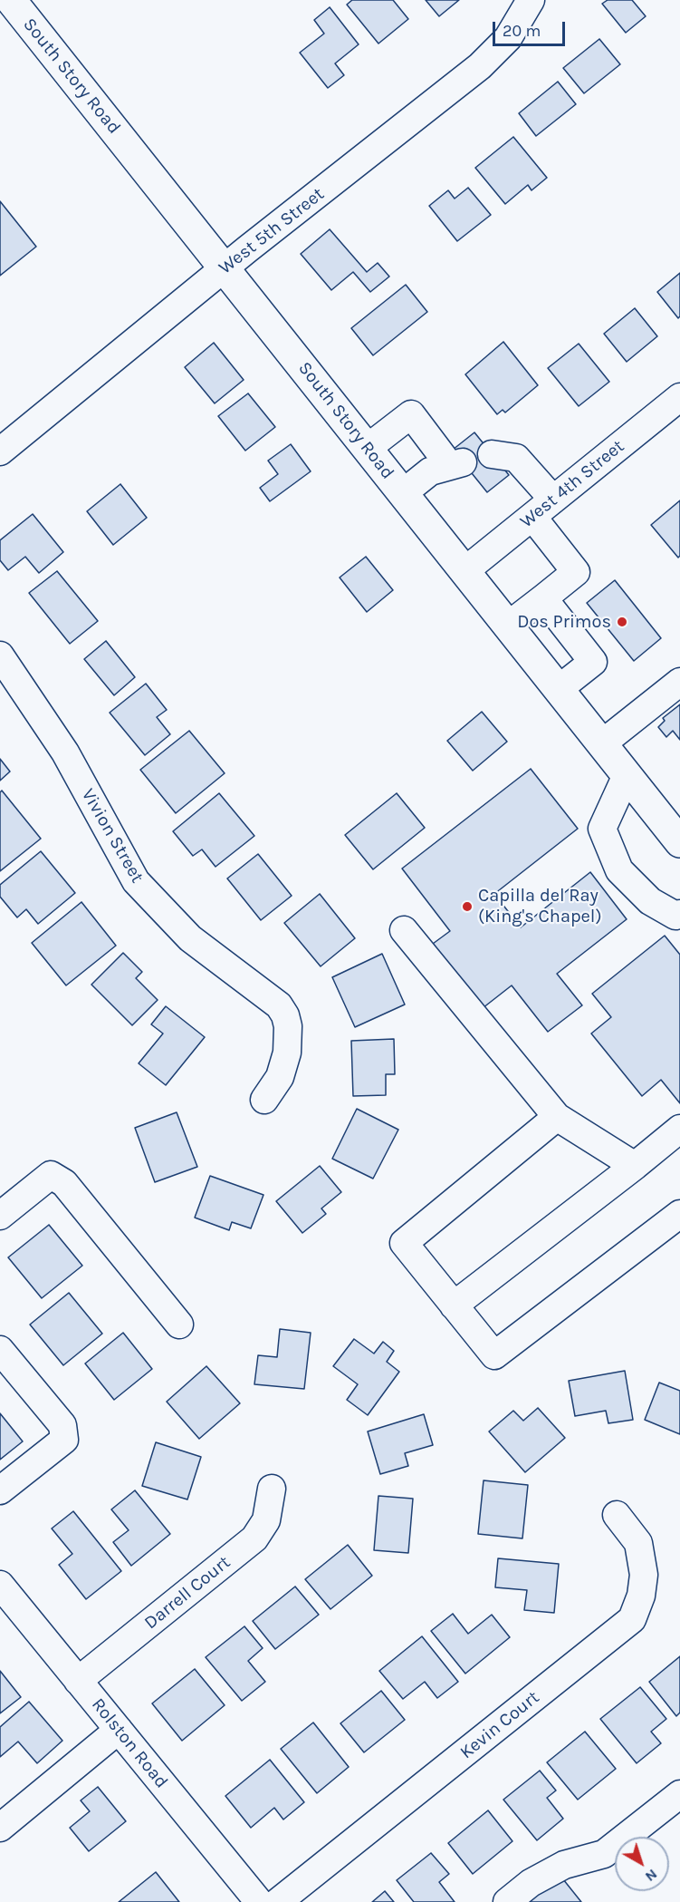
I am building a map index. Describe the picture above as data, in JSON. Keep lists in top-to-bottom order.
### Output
{
  "streets": {
    "main road": ["South Story Road"],
    "street": [
      "West 5th Street",
      "West 4th Street",
      "Vivion Street",
      "Darrell Court",
      "Kevin Court",
      "Rolston Road"
    ]
  },
  "crossings": [
    ["South Story Road", "West 5th Street"],
    ["South Story Road", "West 4th Street"],
    ["Darrell Court", "Rolston Road"]
  ],
  "places": ["Dos Primos", "Capilla del Ray (King's Chapel)"],
  "scale_bar": "20 m",
  "north": "bottom right"
}
